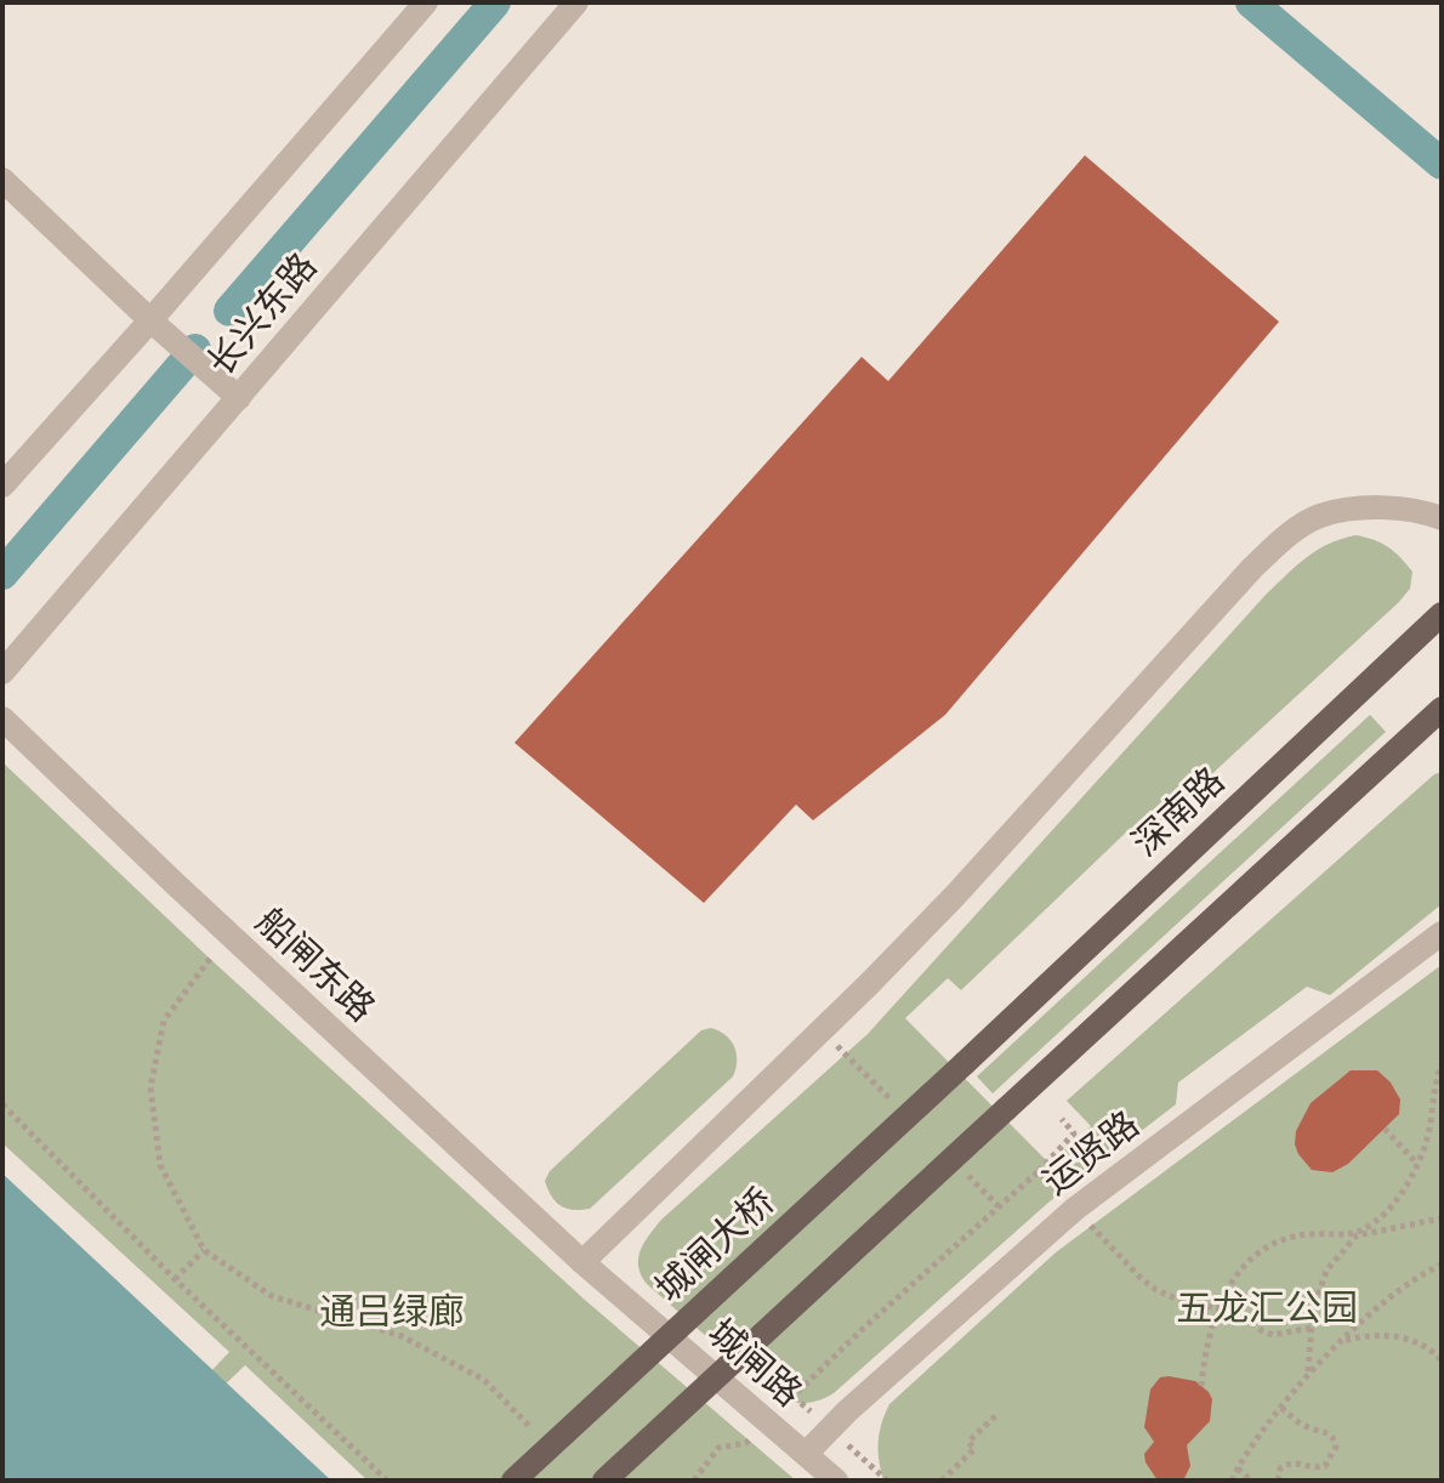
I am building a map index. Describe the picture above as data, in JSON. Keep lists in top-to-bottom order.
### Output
{
  "streets": {
    "main road": ["深南路", "城闸大桥"],
    "street": [
      "长兴东路",
      "船闸东路",
      "运贤路",
      "城闸路"
    ]
  },
  "crossings": [
    ["深南路", "城闸大桥"],
    ["船闸东路", "城闸路"],
    ["运贤路", "城闸路"]
  ],
  "parks": ["五龙汇公园", "通吕绿廊"]
}
